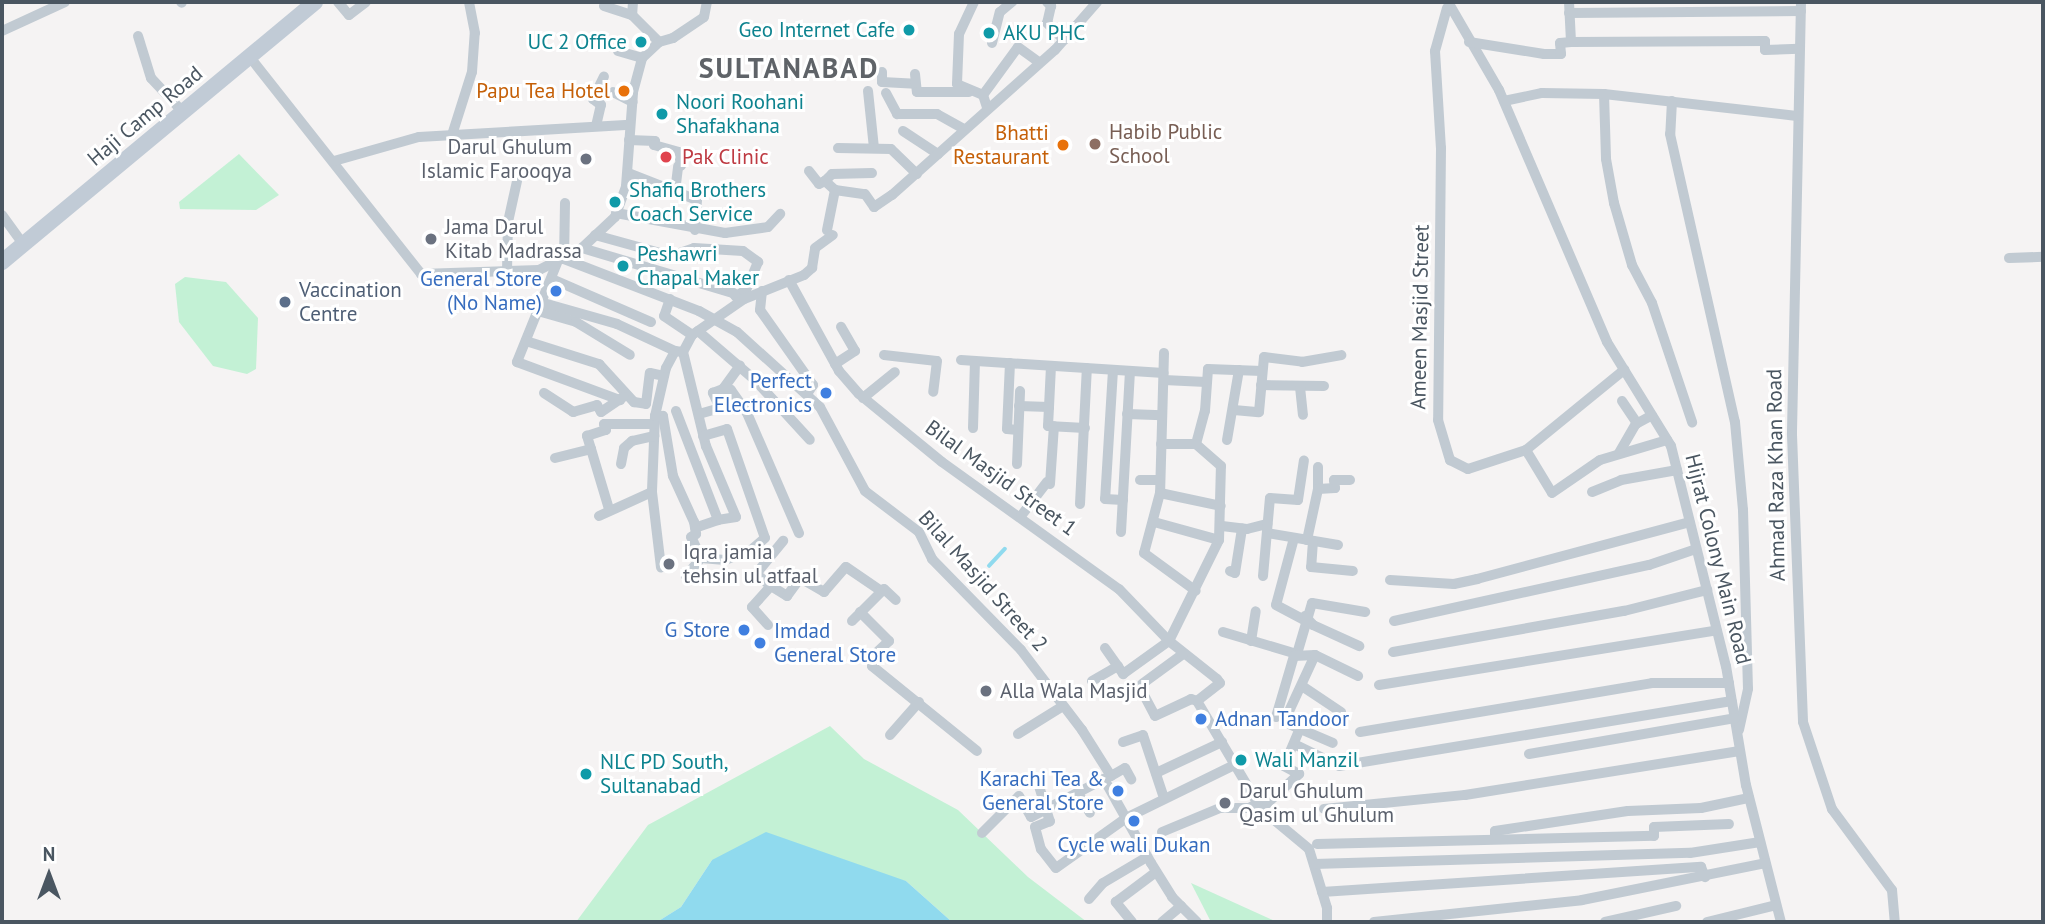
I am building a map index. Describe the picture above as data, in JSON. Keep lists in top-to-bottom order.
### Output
{
  "streets": {
    "street": [
      "Haji Camp Road",
      "Ameen Masjid Street",
      "Ahmad Raza Khan Road",
      "Bilal Masjid Street 1",
      "Hijrat Colony Main Road",
      "Bilal Masjid Street 2"
    ]
  },
  "crossings": [
    ["Ameen Masjid Street", "Hijrat Colony Main Road"]
  ],
  "districts": ["SULTANABAD"],
  "places": [
    "Geo Internet Cafe",
    "AKU PHC",
    "UC 2 Office",
    "Papu Tea Hotel",
    "Noori Roohani Shafakhana",
    "Habib Public School",
    "Bhatti Restaurant",
    "Pak Clinic",
    "Darul Ghulum Islamic Farooqya",
    "Shafiq Brothers Coach Service",
    "Jama Darul Kitab Madrassa",
    "Peshawri Chapal Maker",
    "General Store (No Name)",
    "Vaccination Centre",
    "Perfect Electronics",
    "Iqra jamia tehsin ul atfaal",
    "G Store",
    "Imdad General Store",
    "Alla Wala Masjid",
    "Adnan Tandoor",
    "Wali Manzil",
    "NLC PD South, Sultanabad",
    "Karachi Tea & General Store",
    "Darul Ghulum Qasim ul Ghulum",
    "Cycle wali Dukan"
  ],
  "north": "top"
}
